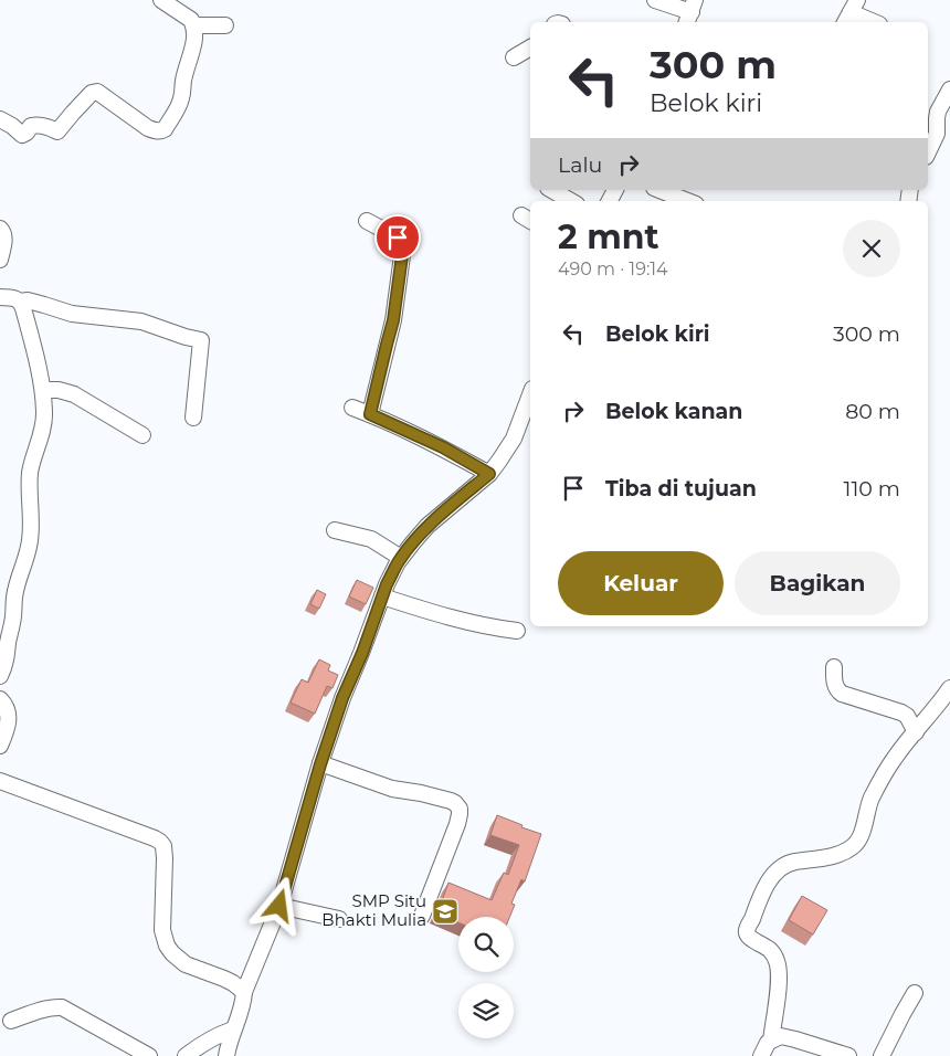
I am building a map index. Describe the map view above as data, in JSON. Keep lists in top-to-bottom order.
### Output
{
  "places": {
    "school or university": ["SMP Situ Bhakti Mulia"]
  },
  "page": {
    "turn": ["300 m", "Belok kiri"],
    "then": "Lalu",
    "heading": ["2 mnt", "490 m · 19:14"],
    "list": [
      {
        "name": "Belok kiri",
        "value": "300 m"
      },
      {
        "name": "Belok kanan",
        "value": "80 m"
      },
      {
        "name": "Tiba di tujuan",
        "value": "110 m"
      }
    ],
    "buttons": ["Keluar", "Bagikan"]
  }
}
